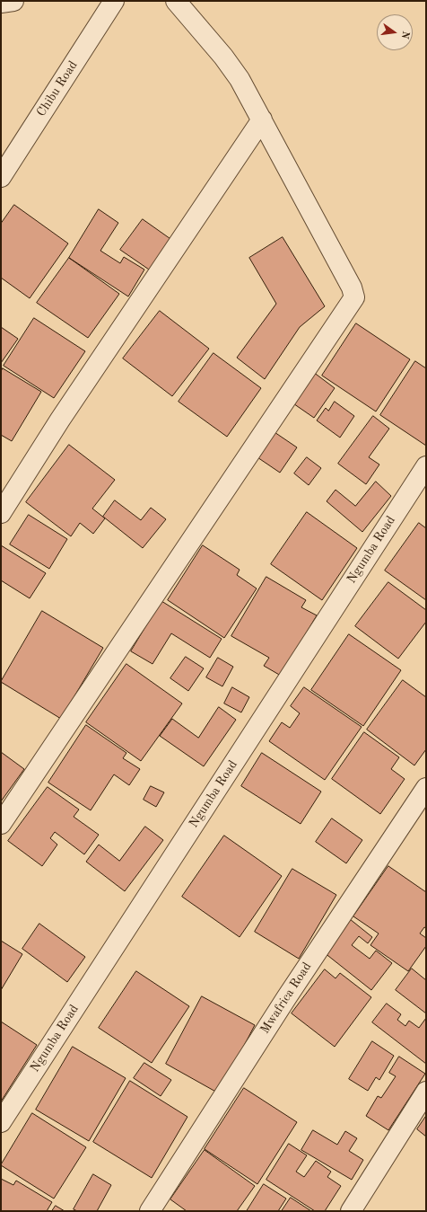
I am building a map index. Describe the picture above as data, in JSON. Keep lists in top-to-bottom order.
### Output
{
  "streets": {
    "street": ["Chibu Road", "Ngumba Road", "Mwafrica Road"]
  },
  "north": "right"
}
